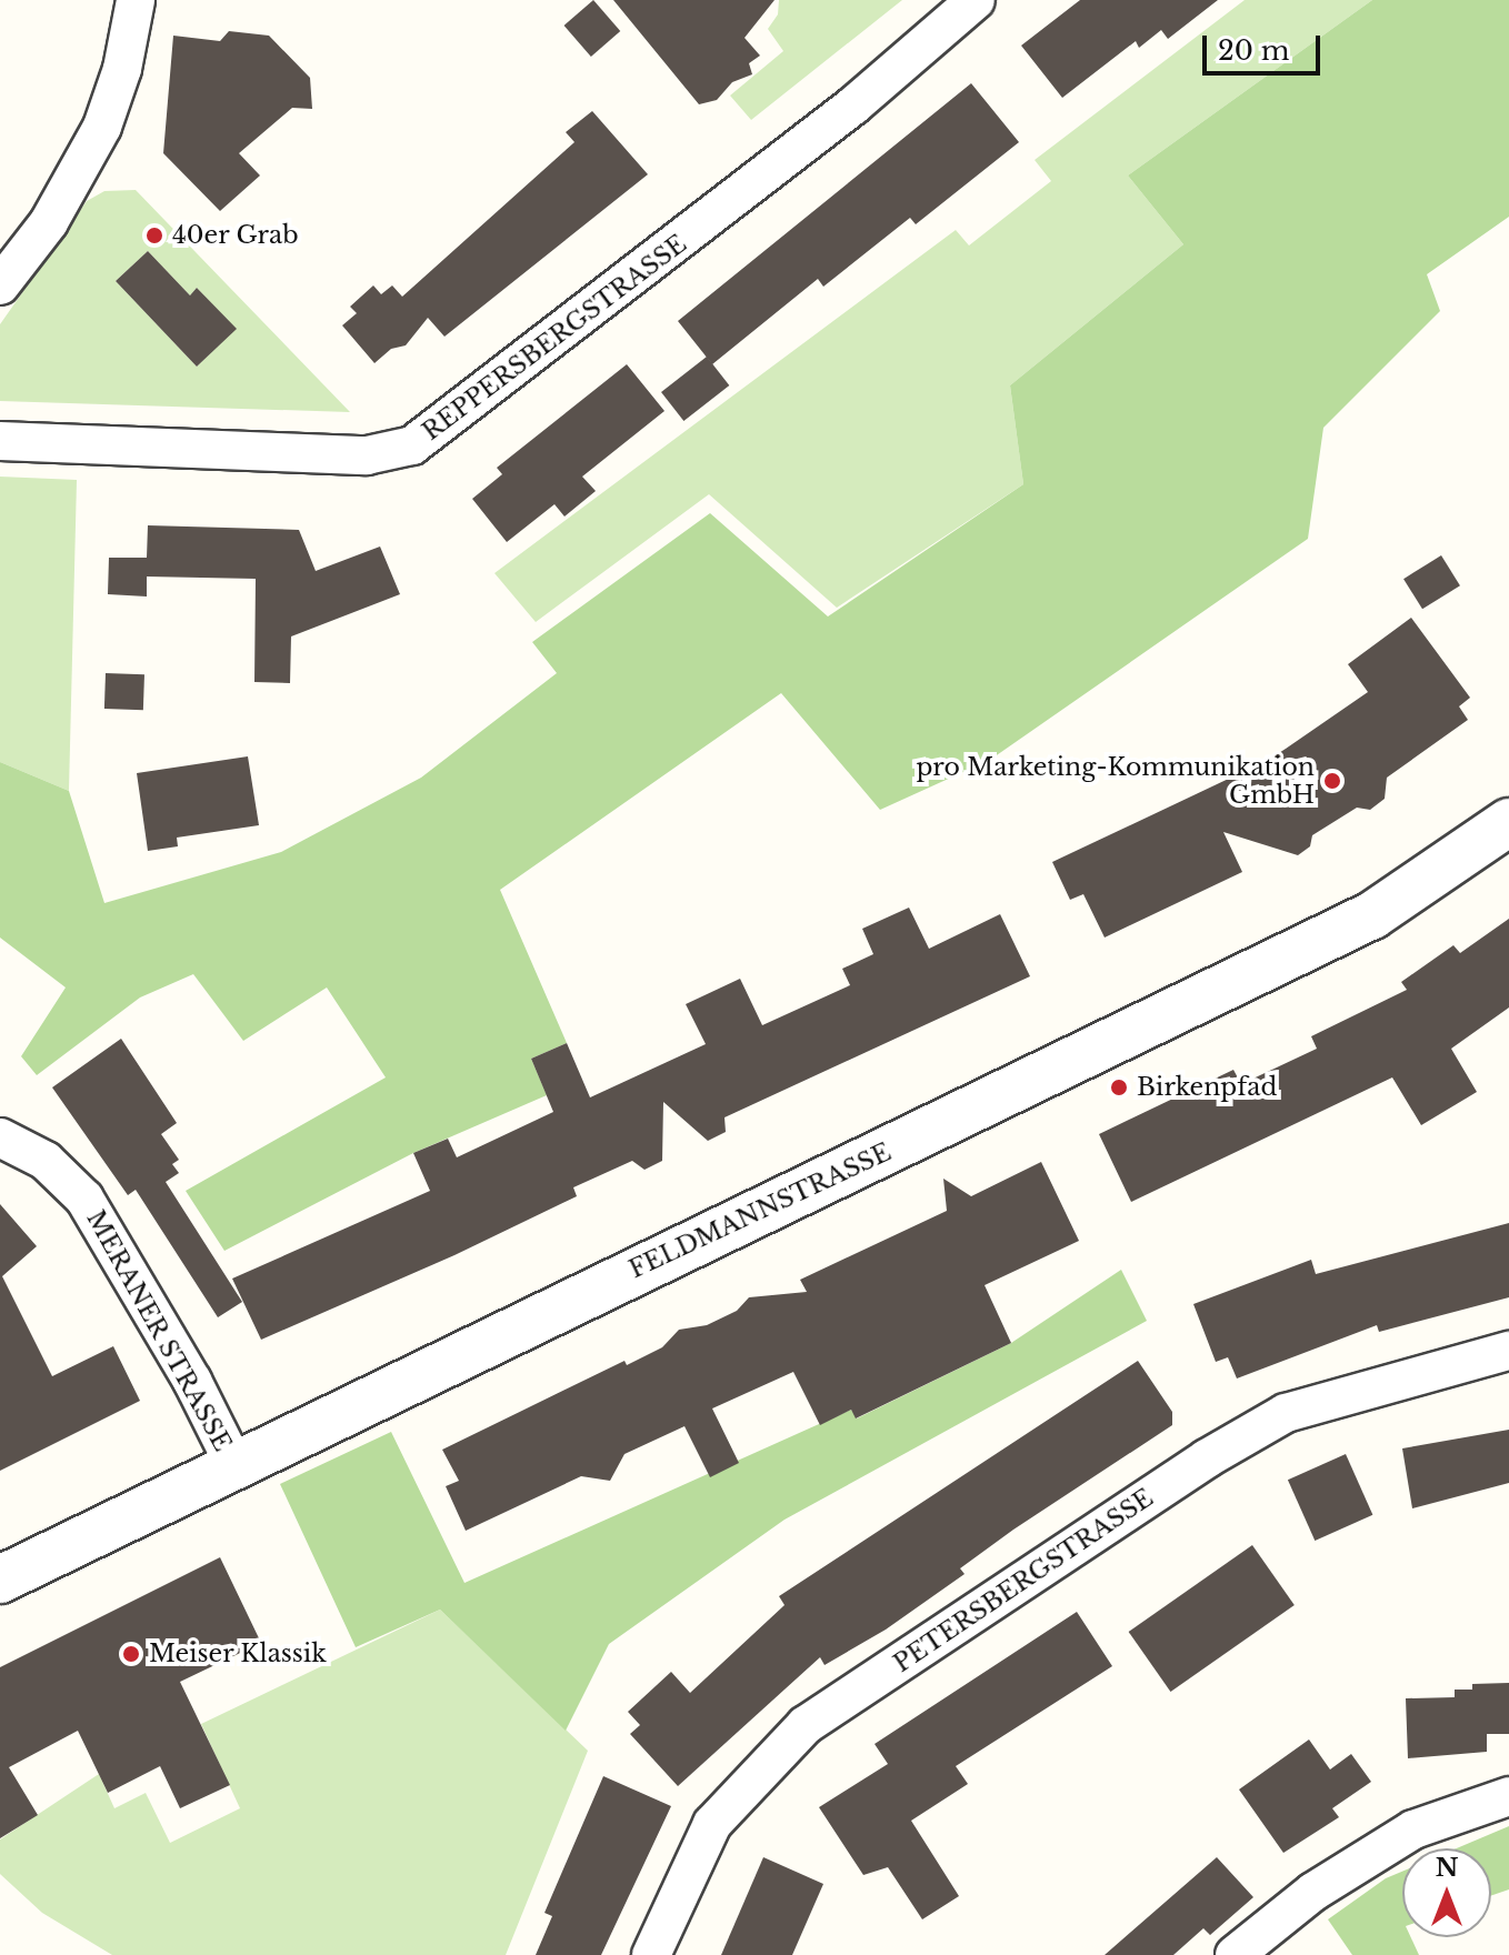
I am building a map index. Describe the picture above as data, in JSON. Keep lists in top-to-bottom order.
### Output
{
  "streets": {
    "street": [
      "REPPERSBERGSTRASSE",
      "FELDMANNSTRASSE",
      "MERANER STRASSE",
      "PETERSBERGSTRASSE"
    ]
  },
  "crossings": [
    ["FELDMANNSTRASSE", "MERANER STRASSE"]
  ],
  "places": [
    "40er Grab",
    "pro Marketing-Kommunikation GmbH",
    "Birkenpfad",
    "Meiser Klassik"
  ],
  "scale_bar": "20 m",
  "north": "top"
}
